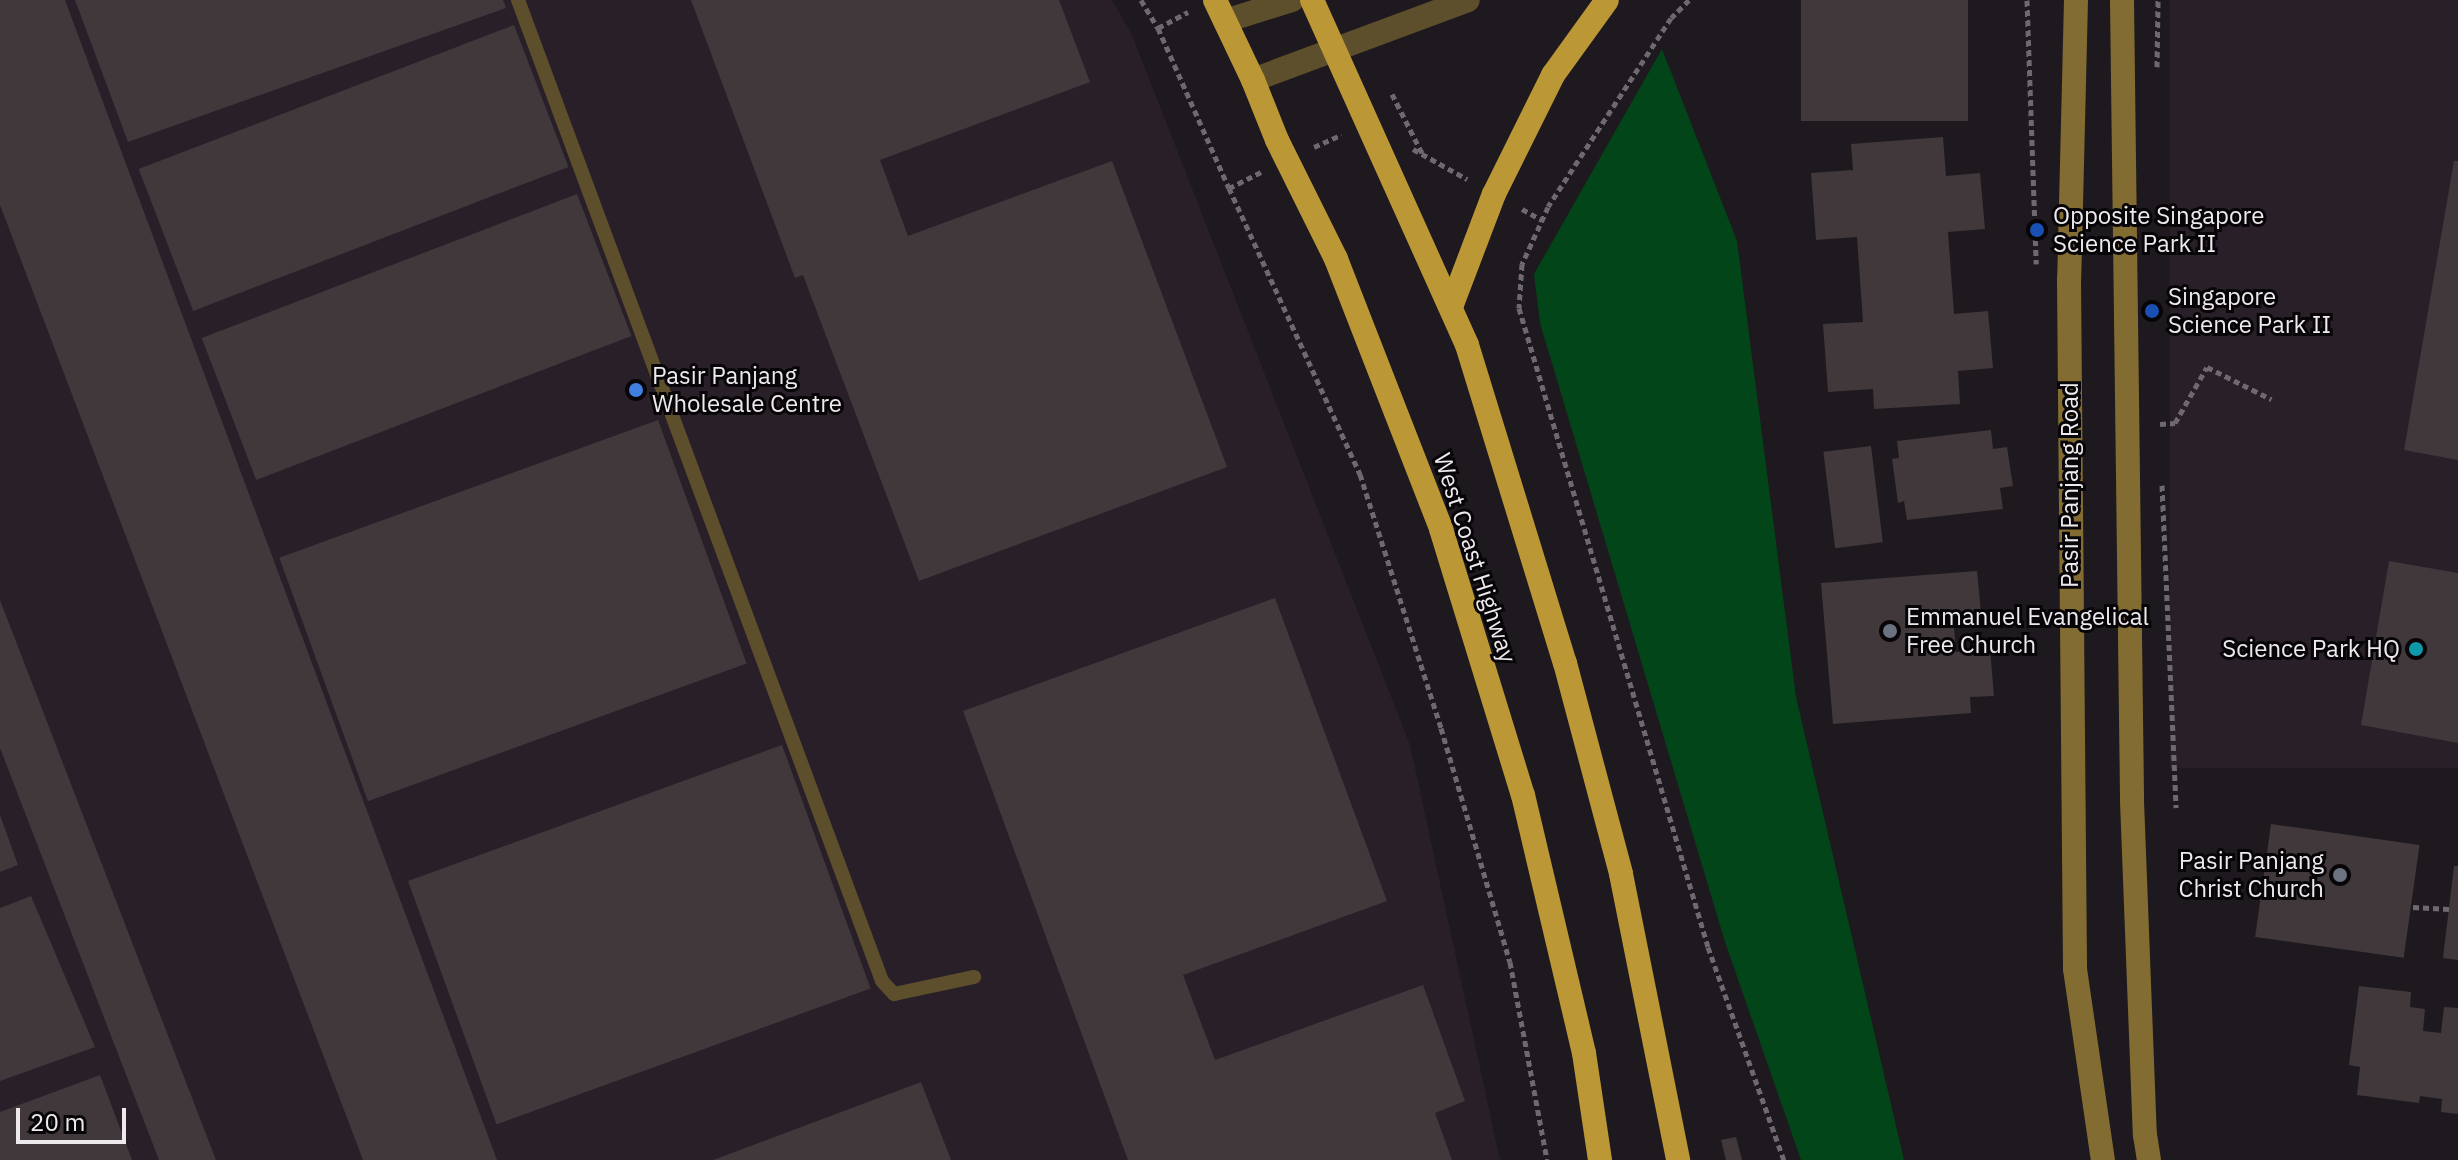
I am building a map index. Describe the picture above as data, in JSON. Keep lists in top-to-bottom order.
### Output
{
  "streets": {
    "highway": ["West Coast Highway"],
    "main road": ["Pasir Panjang Road"]
  },
  "places": [
    "Opposite Singapore Science Park II",
    "Singapore Science Park II",
    "Pasir Panjang Wholesale Centre",
    "Emmanuel Evangelical Free Church",
    "Science Park HQ",
    "Pasir Panjang Christ Church"
  ],
  "scale_bar": "20 m"
}
